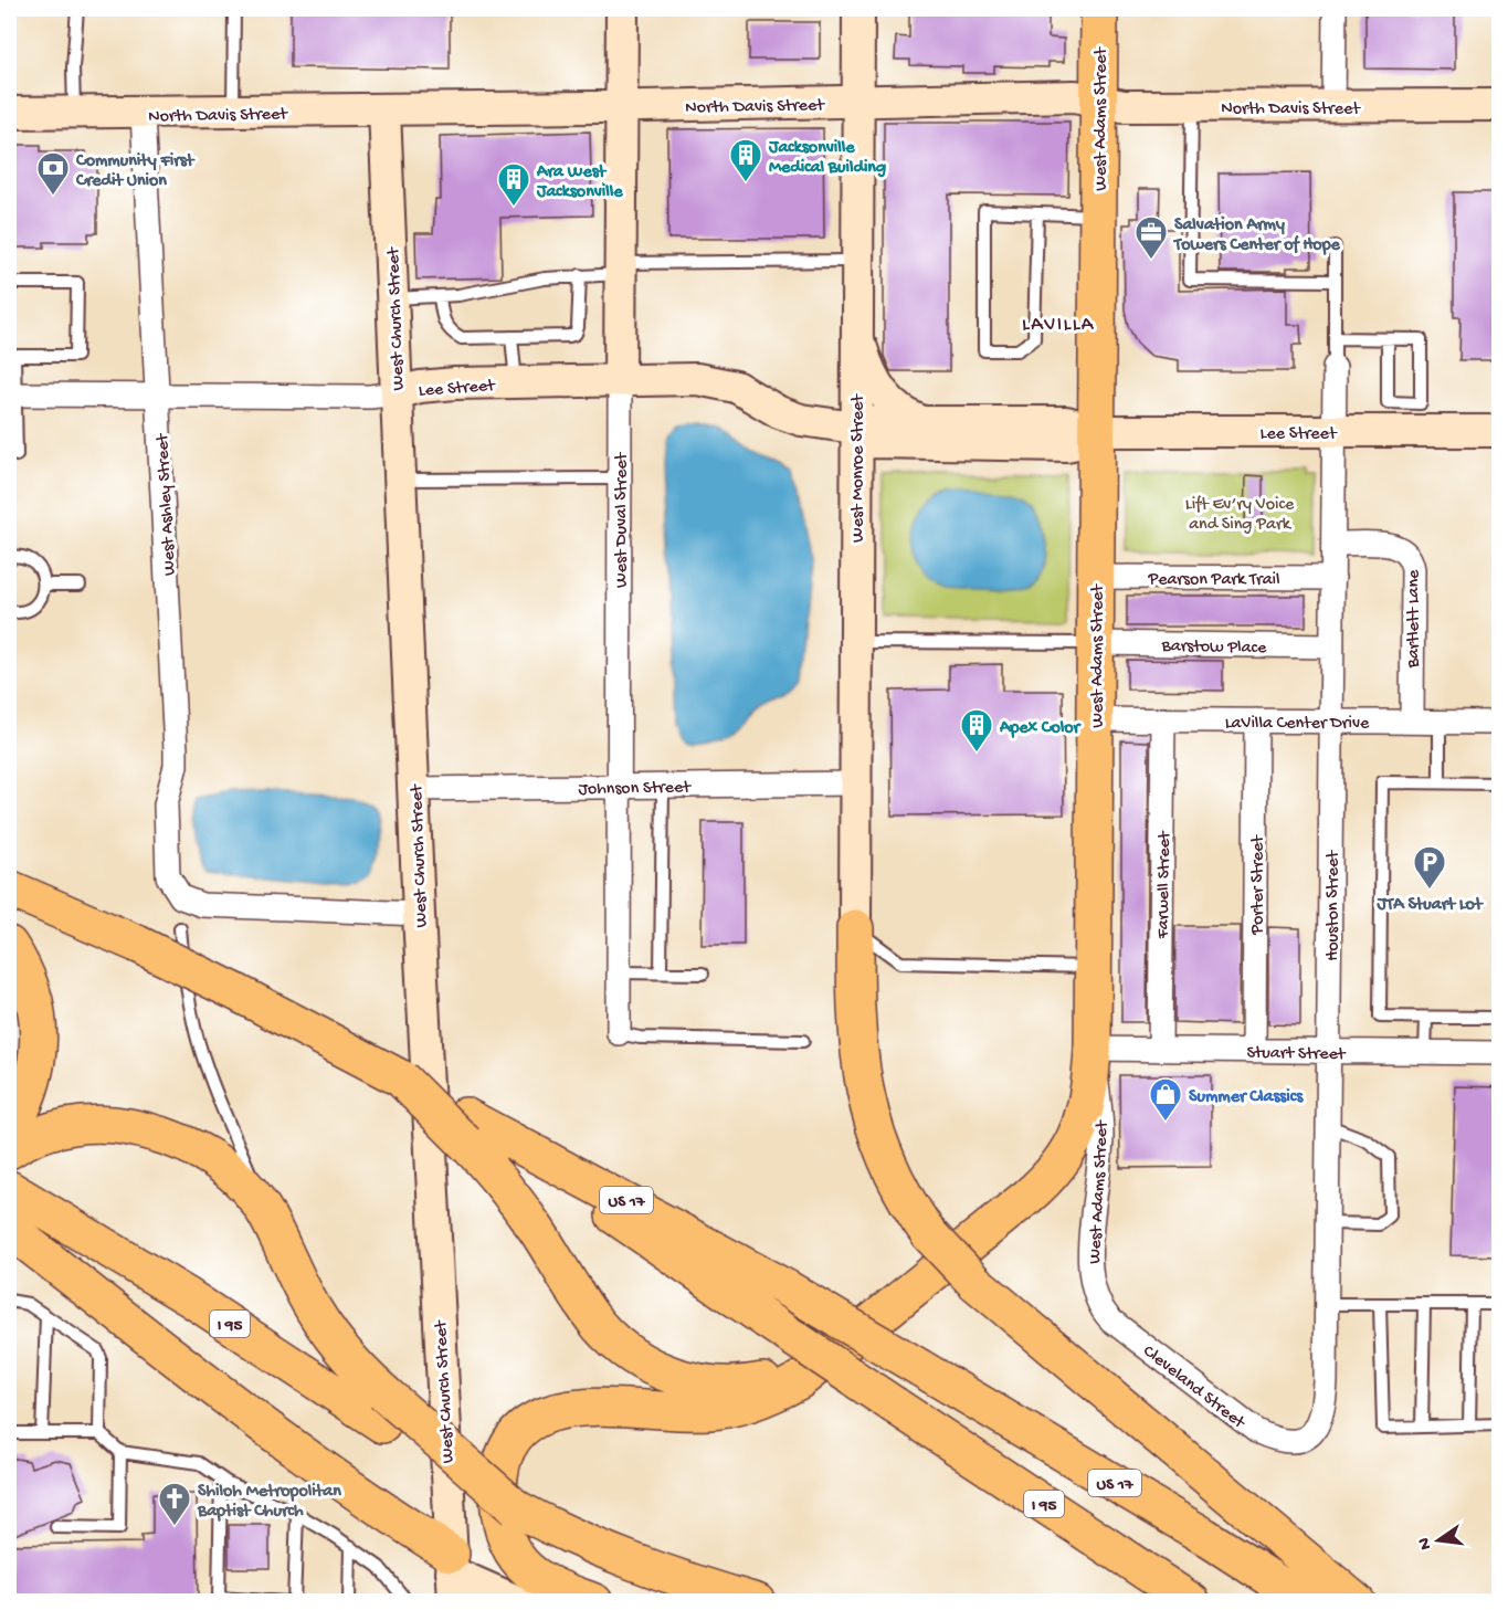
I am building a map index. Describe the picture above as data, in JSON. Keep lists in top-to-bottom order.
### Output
{
  "streets": {
    "main road": ["West Adams Street", "US 17", "I 95"],
    "street": [
      "North Davis Street",
      "West Church Street",
      "Lee Street",
      "West Monroe Street",
      "West Ashley Street",
      "West Duval Street",
      "Pearson Park Trail",
      "Bartlett Lane",
      "Barstow Place",
      "LaVilla Center Drive",
      "Johnson Street",
      "Farwell Street",
      "Porter Street",
      "Houston Street",
      "Stuart Street",
      "Cleveland Street"
    ]
  },
  "crossings": [
    ["North Davis Street", "West Adams Street"],
    ["North Davis Street", "West Church Street"],
    ["North Davis Street", "West Monroe Street"],
    ["North Davis Street", "West Ashley Street"],
    ["North Davis Street", "West Duval Street"],
    ["West Adams Street", "Lee Street"],
    ["West Adams Street", "Pearson Park Trail"],
    ["West Adams Street", "Barstow Place"],
    ["West Adams Street", "LaVilla Center Drive"],
    ["West Adams Street", "Stuart Street"],
    ["West Adams Street", "Cleveland Street"],
    ["West Church Street", "Lee Street"],
    ["West Church Street", "West Ashley Street"],
    ["West Church Street", "Johnson Street"],
    ["Lee Street", "West Monroe Street"],
    ["Lee Street", "West Ashley Street"],
    ["Lee Street", "West Duval Street"],
    ["Lee Street", "Houston Street"],
    ["West Monroe Street", "Johnson Street"],
    ["West Duval Street", "Johnson Street"],
    ["Pearson Park Trail", "Houston Street"],
    ["Bartlett Lane", "LaVilla Center Drive"],
    ["Bartlett Lane", "Houston Street"],
    ["Barstow Place", "Houston Street"],
    ["LaVilla Center Drive", "Farwell Street"],
    ["LaVilla Center Drive", "Porter Street"],
    ["LaVilla Center Drive", "Houston Street"],
    ["Farwell Street", "Stuart Street"],
    ["Porter Street", "Stuart Street"],
    ["Houston Street", "Stuart Street"],
    ["Houston Street", "Cleveland Street"],
    ["US 17", "I 95"]
  ],
  "districts": ["LAVILLA"],
  "parks": ["Lift Ev’ry Voice and Sing Park"],
  "places": {
    "building": ["Jacksonville Medical Building", "Ara West Jacksonville", "Apex Color"],
    "bank": ["Community First Credit Union"],
    "office": ["Salvation Army Towers Center of Hope"],
    "parking": ["JTA Stuart Lot"],
    "shop": ["Summer Classics"],
    "church": ["Shiloh Metropolitan Baptist Church"]
  },
  "north": "left"
}
